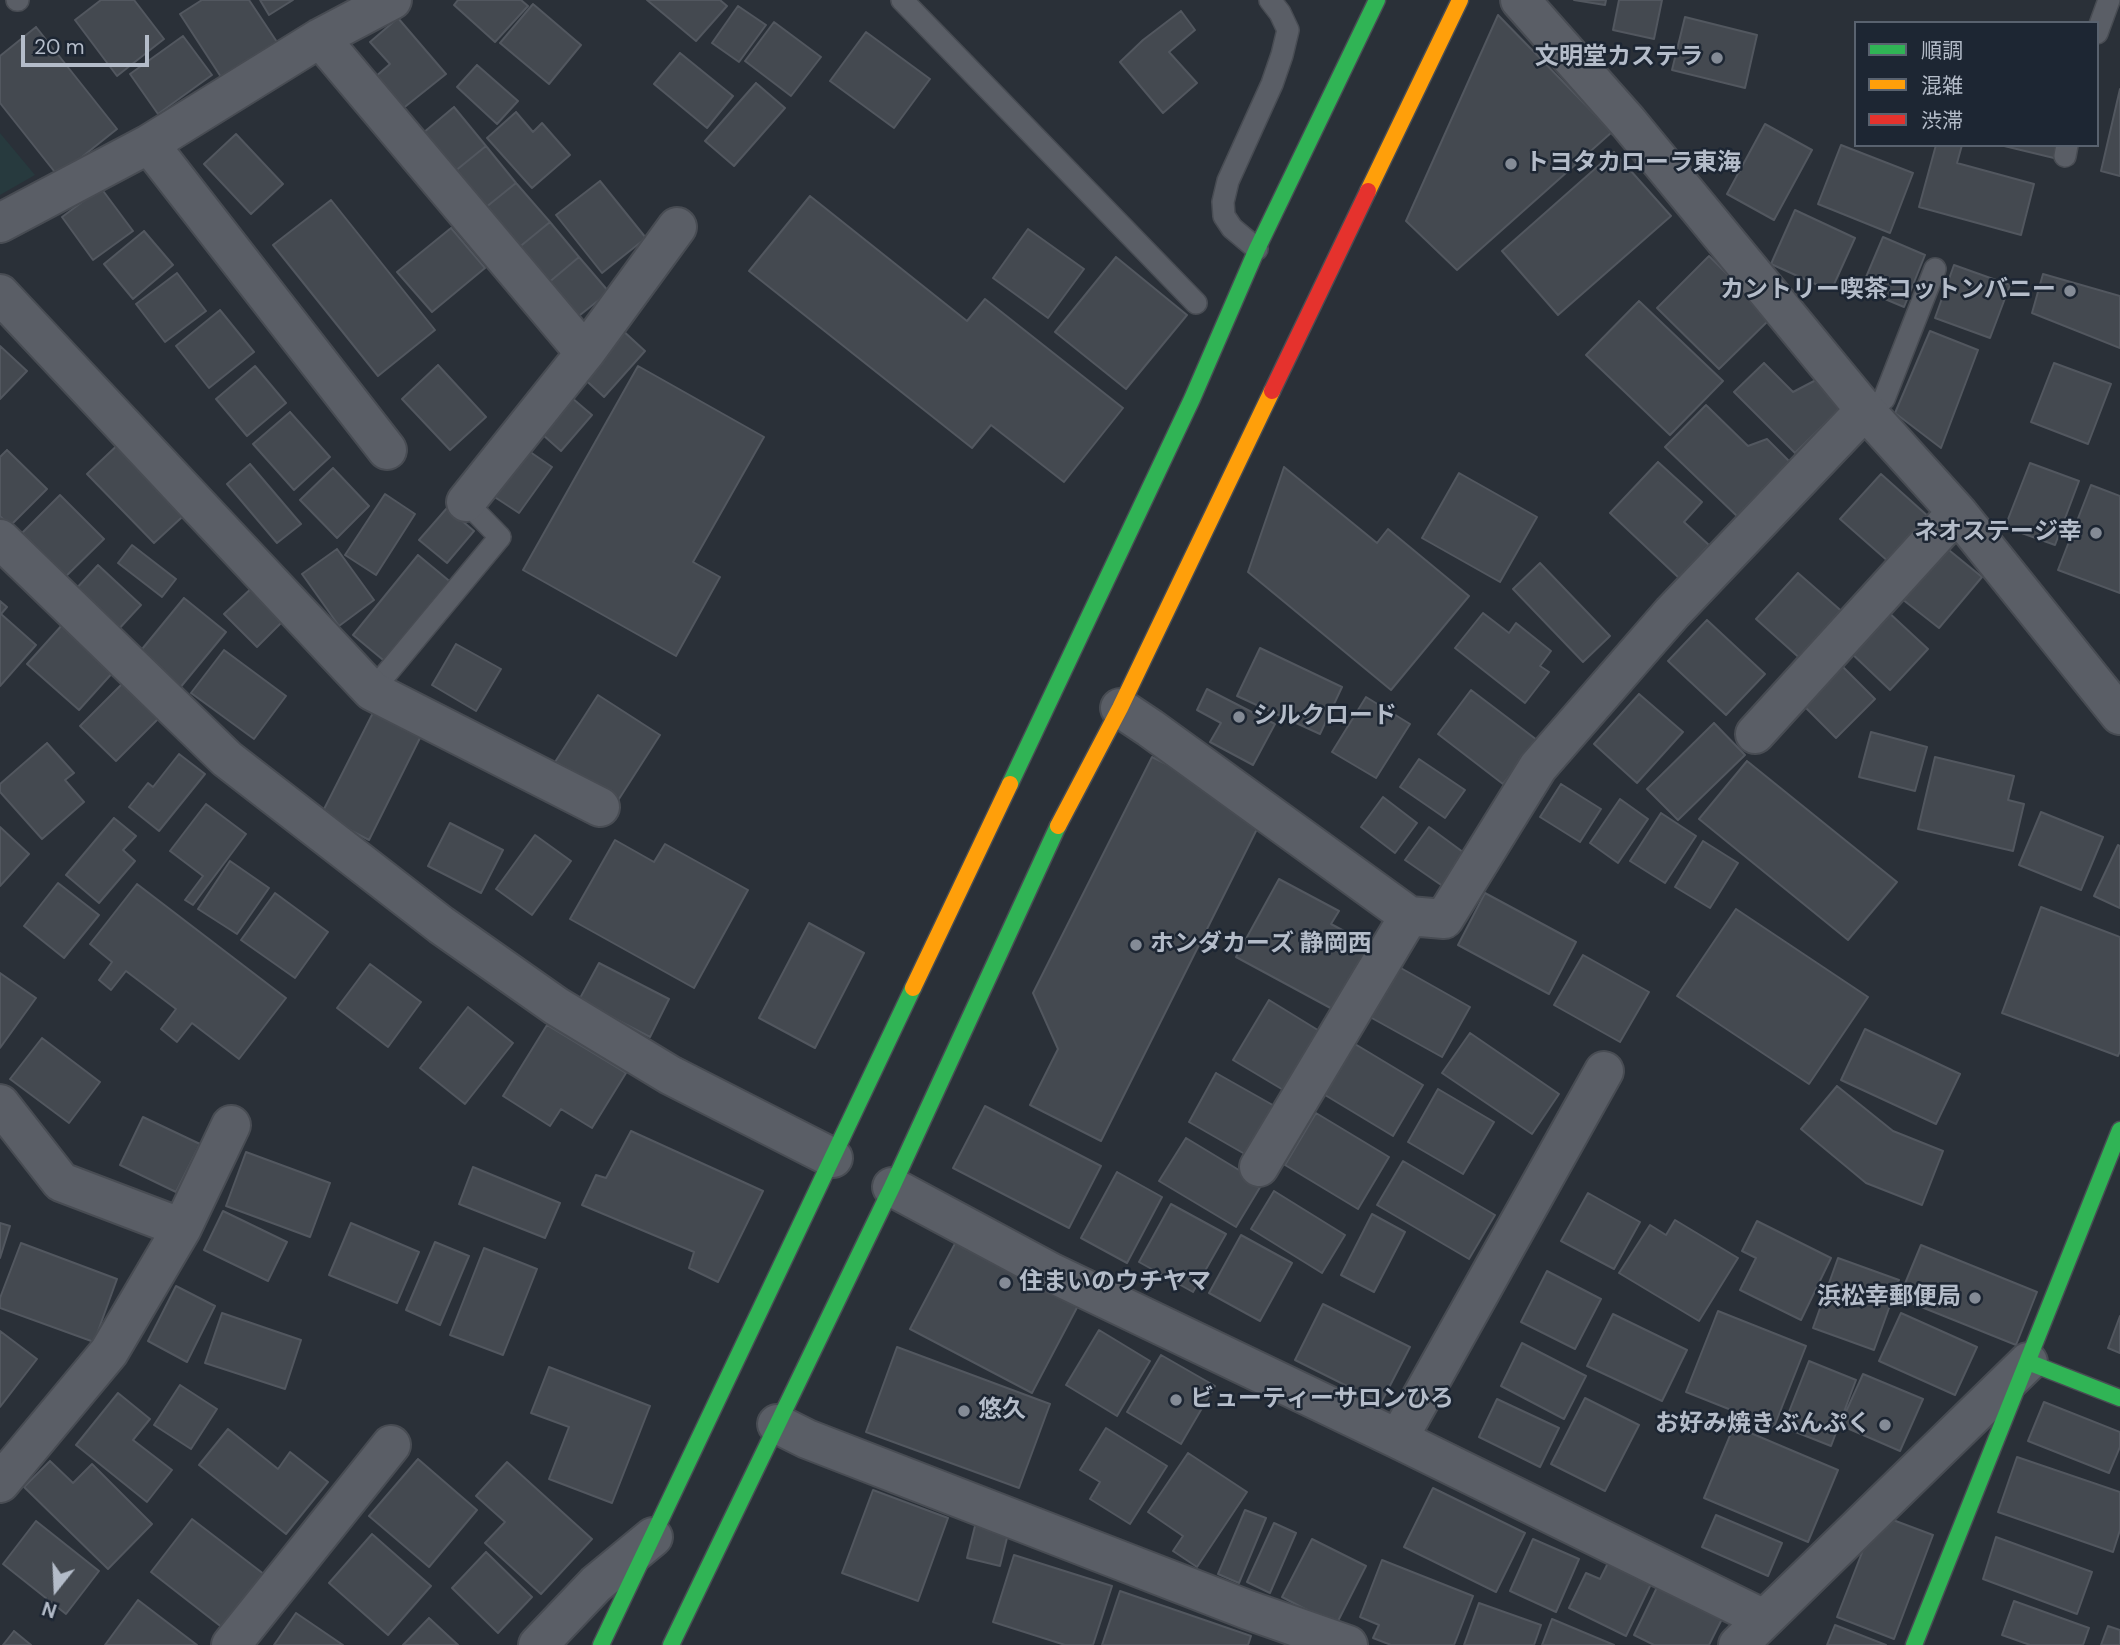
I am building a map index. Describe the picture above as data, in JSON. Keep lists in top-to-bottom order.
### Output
{
  "places": [
    "文明堂カステラ",
    "トヨタカローラ東海",
    "カントリー喫茶コットンバニー",
    "ネオステージ幸",
    "シルクロード",
    "ホンダカーズ 静岡西",
    "住まいのウチヤマ",
    "浜松幸郵便局",
    "ビューティーサロンひろ",
    "悠久",
    "お好み焼きぶんぷく"
  ],
  "legend": ["順調", "混雑", "渋滞"],
  "scale_bar": "20 m",
  "north": "bottom"
}
